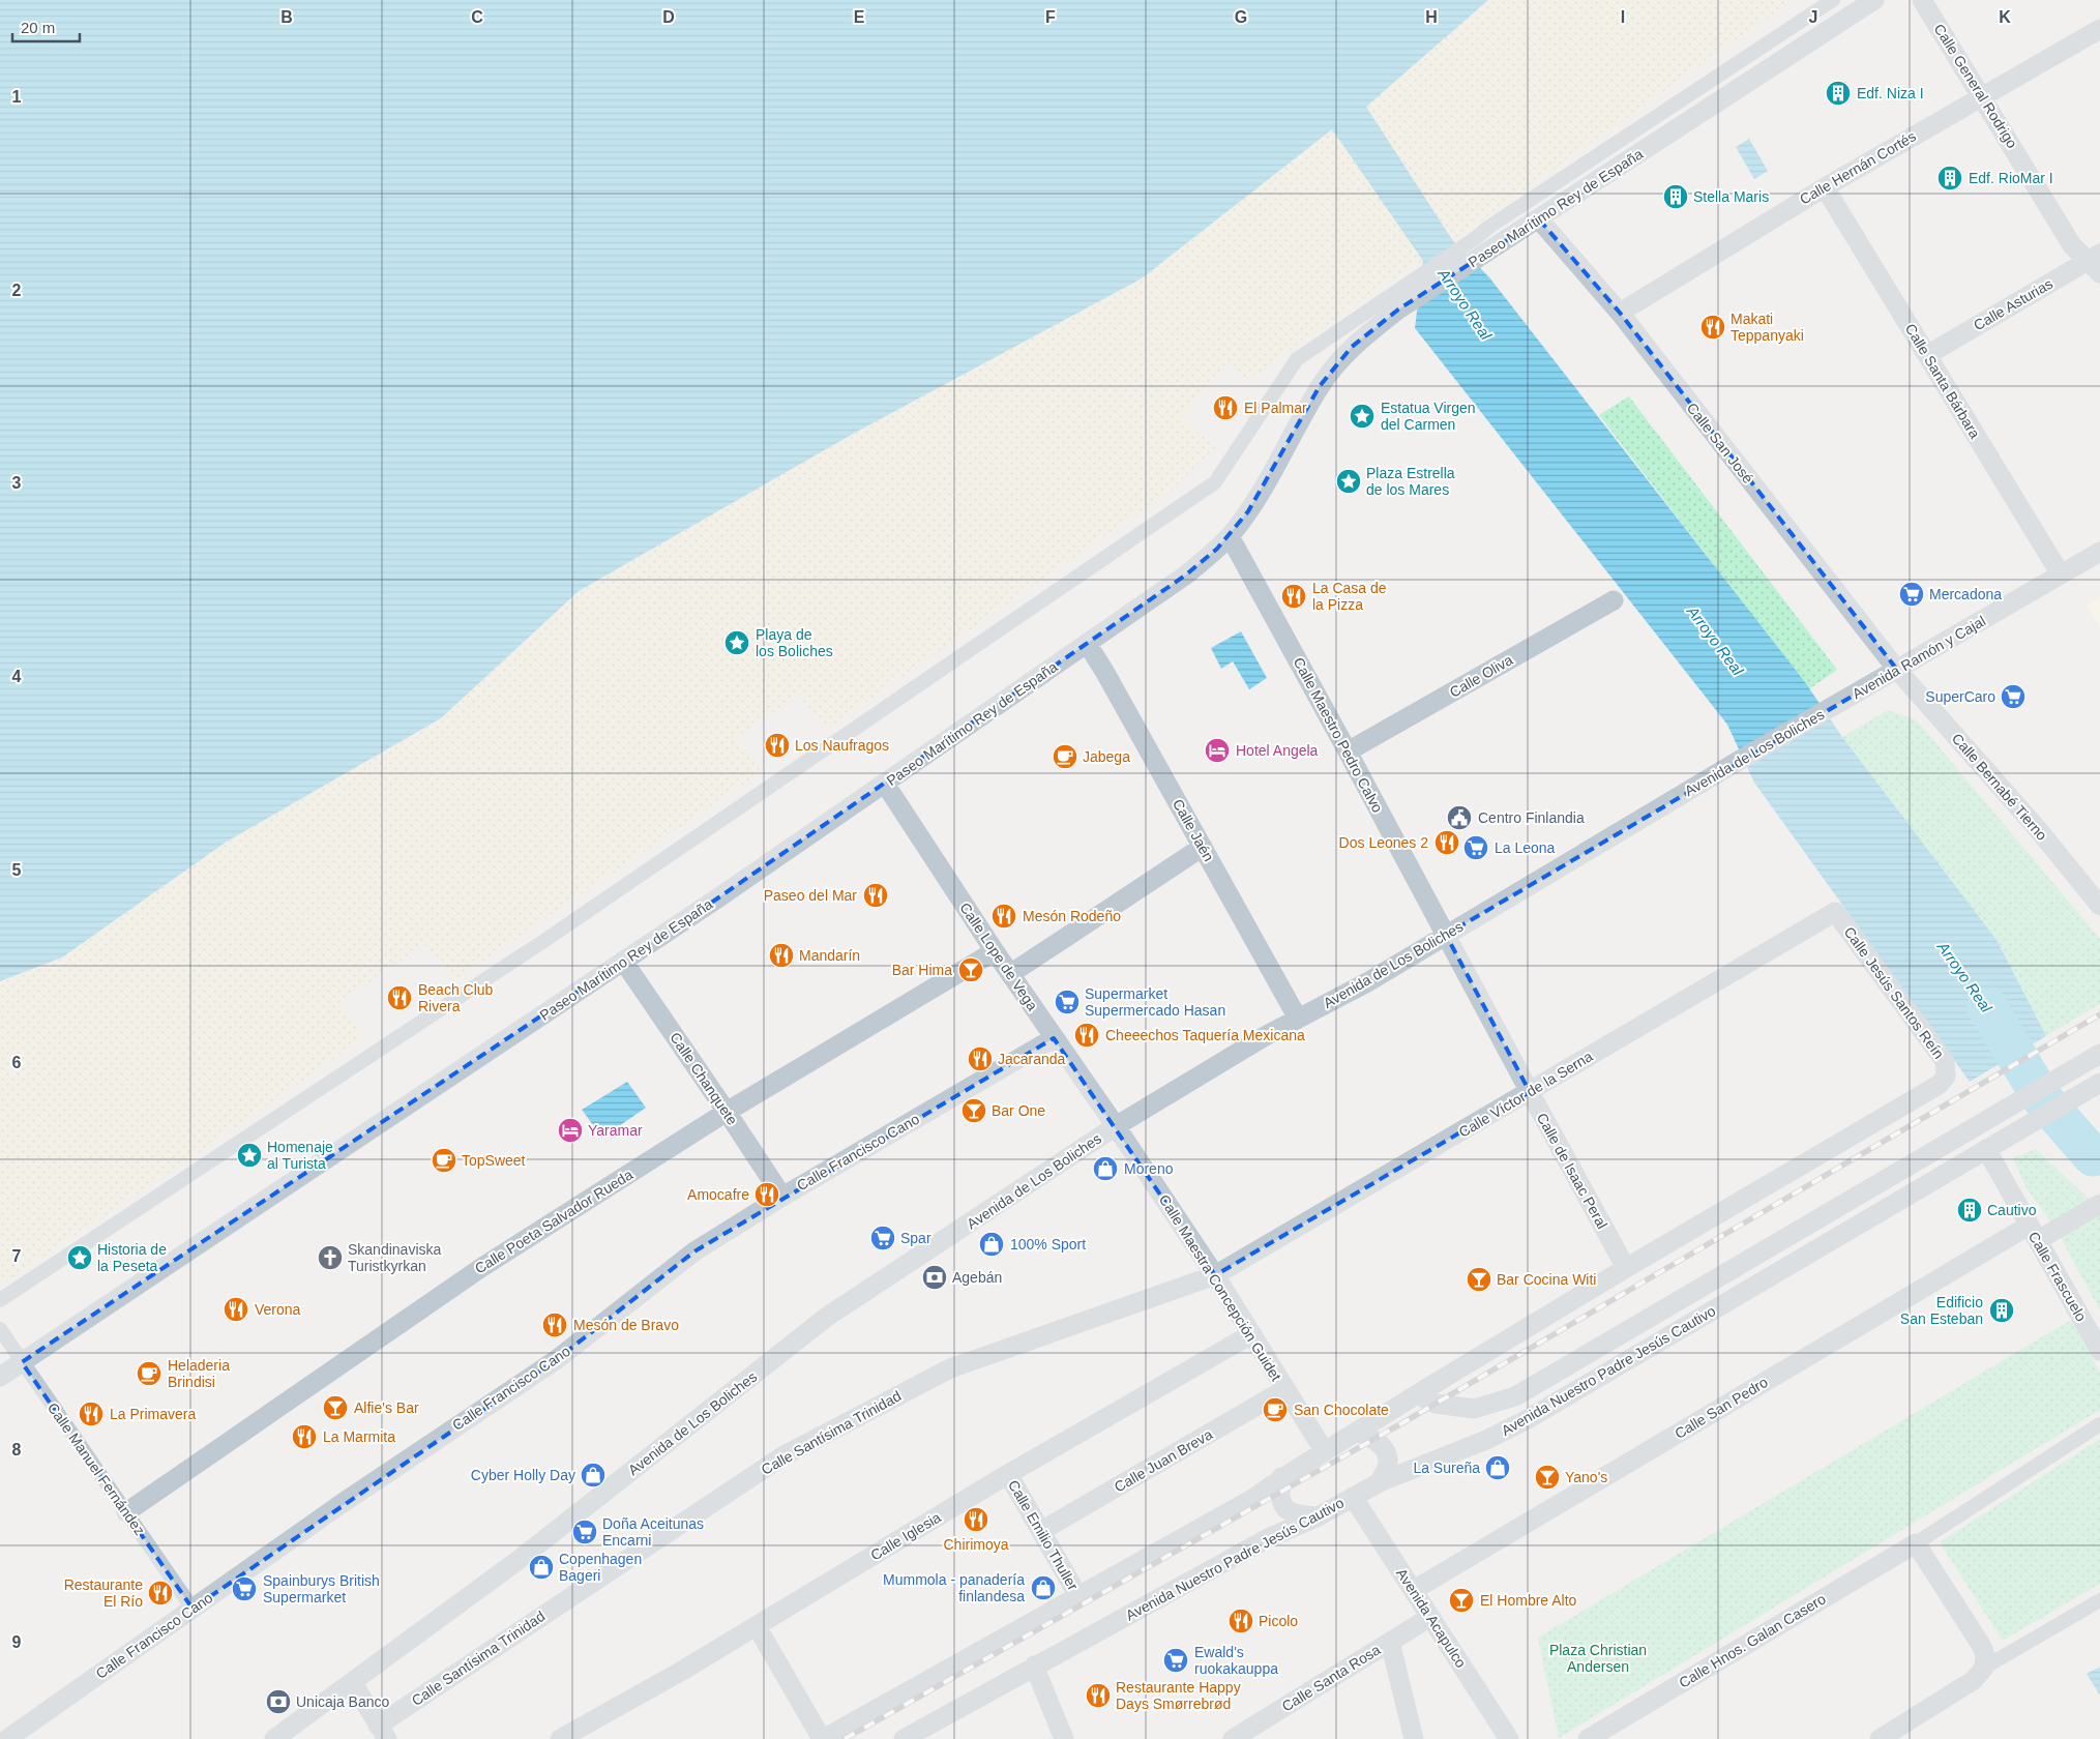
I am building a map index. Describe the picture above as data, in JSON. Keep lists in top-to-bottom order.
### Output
{
  "streets": {
    "street": [
      "Calle General Rodrigo",
      "Calle Hernán Cortés",
      "Paseo Marítimo Rey de España",
      "Calle Asturias",
      "Calle Santa Bárbara",
      "Calle San José",
      "Avenida Ramón y Cajal",
      "Calle Oliva",
      "Calle Maestro Pedro Calvo",
      "Avenida de Los Boliches",
      "Calle Bernabé Tierno",
      "Calle Jaén",
      "Calle Lope de Vega",
      "Calle Jesús Santos Reín",
      "Calle Chanquete",
      "Calle Víctor de la Serna",
      "Calle Francisco Cano",
      "Calle de Isaac Peral",
      "Calle Poeta Salvador Rueda",
      "Calle Frascuelo",
      "Calle Maestra Concepción Guidet",
      "Avenida Nuestro Padre Jesús Cautivo",
      "Calle San Pedro",
      "Calle Santísima Trinidad",
      "Calle Juan Breva",
      "Calle Manuel Fernández",
      "Calle Emilio Thuller",
      "Calle Iglesia",
      "Avenida Acapulco",
      "Calle Hnos. Galan Casero",
      "Calle Santa Rosa"
    ]
  },
  "crossings": [
    ["Calle General Rodrigo", "Calle Hernán Cortés"],
    ["Calle General Rodrigo", "Calle Asturias"],
    ["Calle Hernán Cortés", "Calle Santa Bárbara"],
    ["Calle Hernán Cortés", "Calle San José"],
    ["Paseo Marítimo Rey de España", "Calle San José"],
    ["Paseo Marítimo Rey de España", "Calle Maestro Pedro Calvo"],
    ["Paseo Marítimo Rey de España", "Calle Jaén"],
    ["Paseo Marítimo Rey de España", "Calle Lope de Vega"],
    ["Paseo Marítimo Rey de España", "Calle Chanquete"],
    ["Paseo Marítimo Rey de España", "Calle Manuel Fernández"],
    ["Calle Asturias", "Calle Santa Bárbara"],
    ["Calle Santa Bárbara", "Avenida Ramón y Cajal"],
    ["Calle San José", "Avenida Ramón y Cajal"],
    ["Calle San José", "Calle Bernabé Tierno"],
    ["Avenida Ramón y Cajal", "Avenida de Los Boliches"],
    ["Avenida Ramón y Cajal", "Calle Bernabé Tierno"],
    ["Calle Oliva", "Calle Maestro Pedro Calvo"],
    ["Calle Maestro Pedro Calvo", "Avenida de Los Boliches"],
    ["Calle Maestro Pedro Calvo", "Calle de Isaac Peral"],
    ["Avenida de Los Boliches", "Calle Jaén"],
    ["Avenida de Los Boliches", "Calle Lope de Vega"],
    ["Avenida de Los Boliches", "Calle de Isaac Peral"],
    ["Avenida de Los Boliches", "Calle Maestra Concepción Guidet"],
    ["Calle Lope de Vega", "Calle Francisco Cano"],
    ["Calle Lope de Vega", "Calle Poeta Salvador Rueda"],
    ["Calle Lope de Vega", "Calle Maestra Concepción Guidet"],
    ["Calle Jesús Santos Reín", "Calle Víctor de la Serna"],
    ["Calle Jesús Santos Reín", "Calle de Isaac Peral"],
    ["Calle Chanquete", "Calle Francisco Cano"],
    ["Calle Chanquete", "Calle Poeta Salvador Rueda"],
    ["Calle Víctor de la Serna", "Calle de Isaac Peral"],
    ["Calle Víctor de la Serna", "Calle Maestra Concepción Guidet"],
    ["Calle Víctor de la Serna", "Calle Santísima Trinidad"],
    ["Calle Francisco Cano", "Calle Manuel Fernández"],
    ["Calle Poeta Salvador Rueda", "Calle Manuel Fernández"],
    ["Calle Frascuelo", "Avenida Nuestro Padre Jesús Cautivo"],
    ["Calle Frascuelo", "Calle San Pedro"],
    ["Calle Maestra Concepción Guidet", "Calle Santísima Trinidad"],
    ["Calle Maestra Concepción Guidet", "Calle Juan Breva"],
    ["Calle Maestra Concepción Guidet", "Calle Iglesia"],
    ["Avenida Nuestro Padre Jesús Cautivo", "Avenida Acapulco"],
    ["Calle San Pedro", "Avenida Acapulco"],
    ["Calle Juan Breva", "Calle Emilio Thuller"],
    ["Calle Emilio Thuller", "Calle Iglesia"],
    ["Avenida Acapulco", "Calle Santa Rosa"]
  ],
  "water": ["Arroyo Real"],
  "parks": ["Plaza Christian Andersen"],
  "places": {
    "building": [
      "Edf. Niza I",
      "Edf. RioMar I",
      "Stella Maris",
      "Cautivo",
      "Edificio San Esteban"
    ],
    "restaurant": [
      "Makati Teppanyaki",
      "El Palmar",
      "La Casa de la Pizza",
      "Los Naufragos",
      "Dos Leones 2",
      "Paseo del Mar",
      "Mesón Rodeño",
      "Mandarín",
      "Beach Club Rivera",
      "Cheeechos Taquería Mexicana",
      "Jacaranda",
      "Amocafre",
      "Verona",
      "Mesón de Bravo",
      "La Primavera",
      "La Marmita",
      "Chirimoya",
      "Restaurante El Río",
      "Picolo",
      "Restaurante Happy Days Smørrebrød"
    ],
    "place": [
      "Estatua Virgen del Carmen",
      "Plaza Estrella de los Mares",
      "Playa de los Boliches",
      "Homenaje al Turista",
      "Historia de la Peseta"
    ],
    "supermarket": [
      "Mercadona",
      "SuperCaro",
      "La Leona",
      "Supermarket Supermercado Hasan",
      "Spar",
      "Doña Aceitunas Encarni",
      "Spainburys British Supermarket",
      "Ewald's ruokakauppa"
    ],
    "hotel": ["Hotel Angela", "Yaramar"],
    "cafe": [
      "Jabega",
      "TopSweet",
      "Heladeria Brindisi",
      "San Chocolate"
    ],
    "public building": ["Centro Finlandia"],
    "bar": [
      "Bar Hima",
      "Bar One",
      "Bar Cocina Witi",
      "Alfie's Bar",
      "Yano's",
      "El Hombre Alto"
    ],
    "shop": [
      "Moreno",
      "100% Sport",
      "La Sureña",
      "Cyber Holly Day",
      "Copenhagen Bageri",
      "Mummola - panadería finlandesa"
    ],
    "church": ["Skandinaviska Turistkyrkan"],
    "bank": ["Agebán", "Unicaja Banco"]
  },
  "scale_bar": "20 m",
  "grid": {
    "columns": [
      "B",
      "C",
      "D",
      "E",
      "F",
      "G",
      "H",
      "I",
      "J",
      "K"
    ],
    "rows": [
      "1",
      "2",
      "3",
      "4",
      "5",
      "6",
      "7",
      "8",
      "9"
    ]
  }
}
